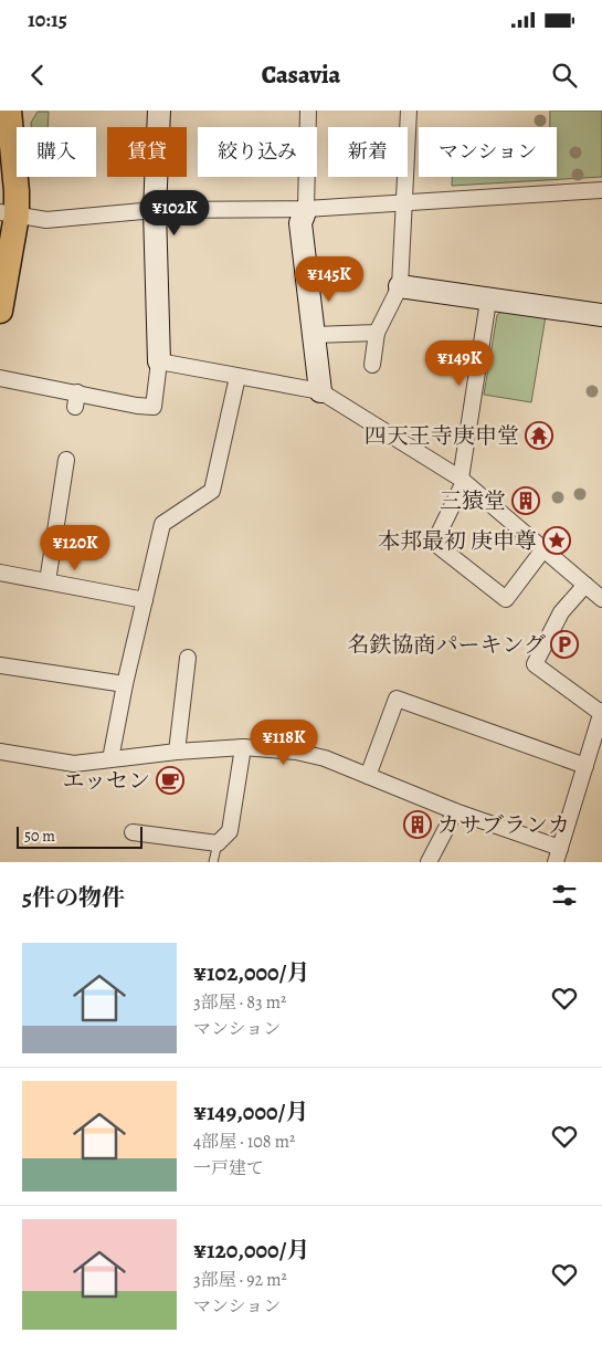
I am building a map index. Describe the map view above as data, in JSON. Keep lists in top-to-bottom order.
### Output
{
  "places": {
    "temple": ["四天王寺庚申堂"],
    "building": ["三猿堂", "カサブランカ"],
    "place": ["本邦最初 庚申尊"],
    "parking": ["名鉄協商パーキング"],
    "cafe": ["エッセン"]
  },
  "scale_bar": "50 m",
  "page": {
    "status": "10:15",
    "header": "Casavia",
    "chip": [
      "購入",
      "賃貸",
      "絞り込み",
      "新着",
      "マンション"
    ],
    "price": [
      "¥102K",
      "¥145K",
      "¥149K",
      "¥120K",
      "¥118K"
    ],
    "scale": "50 m",
    "heading": "5件の物件",
    "list": [
      {
        "name": "¥102,000/月",
        "note": "3部屋 · 83 m² · マンション"
      },
      {
        "name": "¥149,000/月",
        "note": "4部屋 · 108 m² · 一戸建て"
      },
      {
        "name": "¥120,000/月",
        "note": "3部屋 · 92 m² · マンション"
      }
    ]
  }
}
